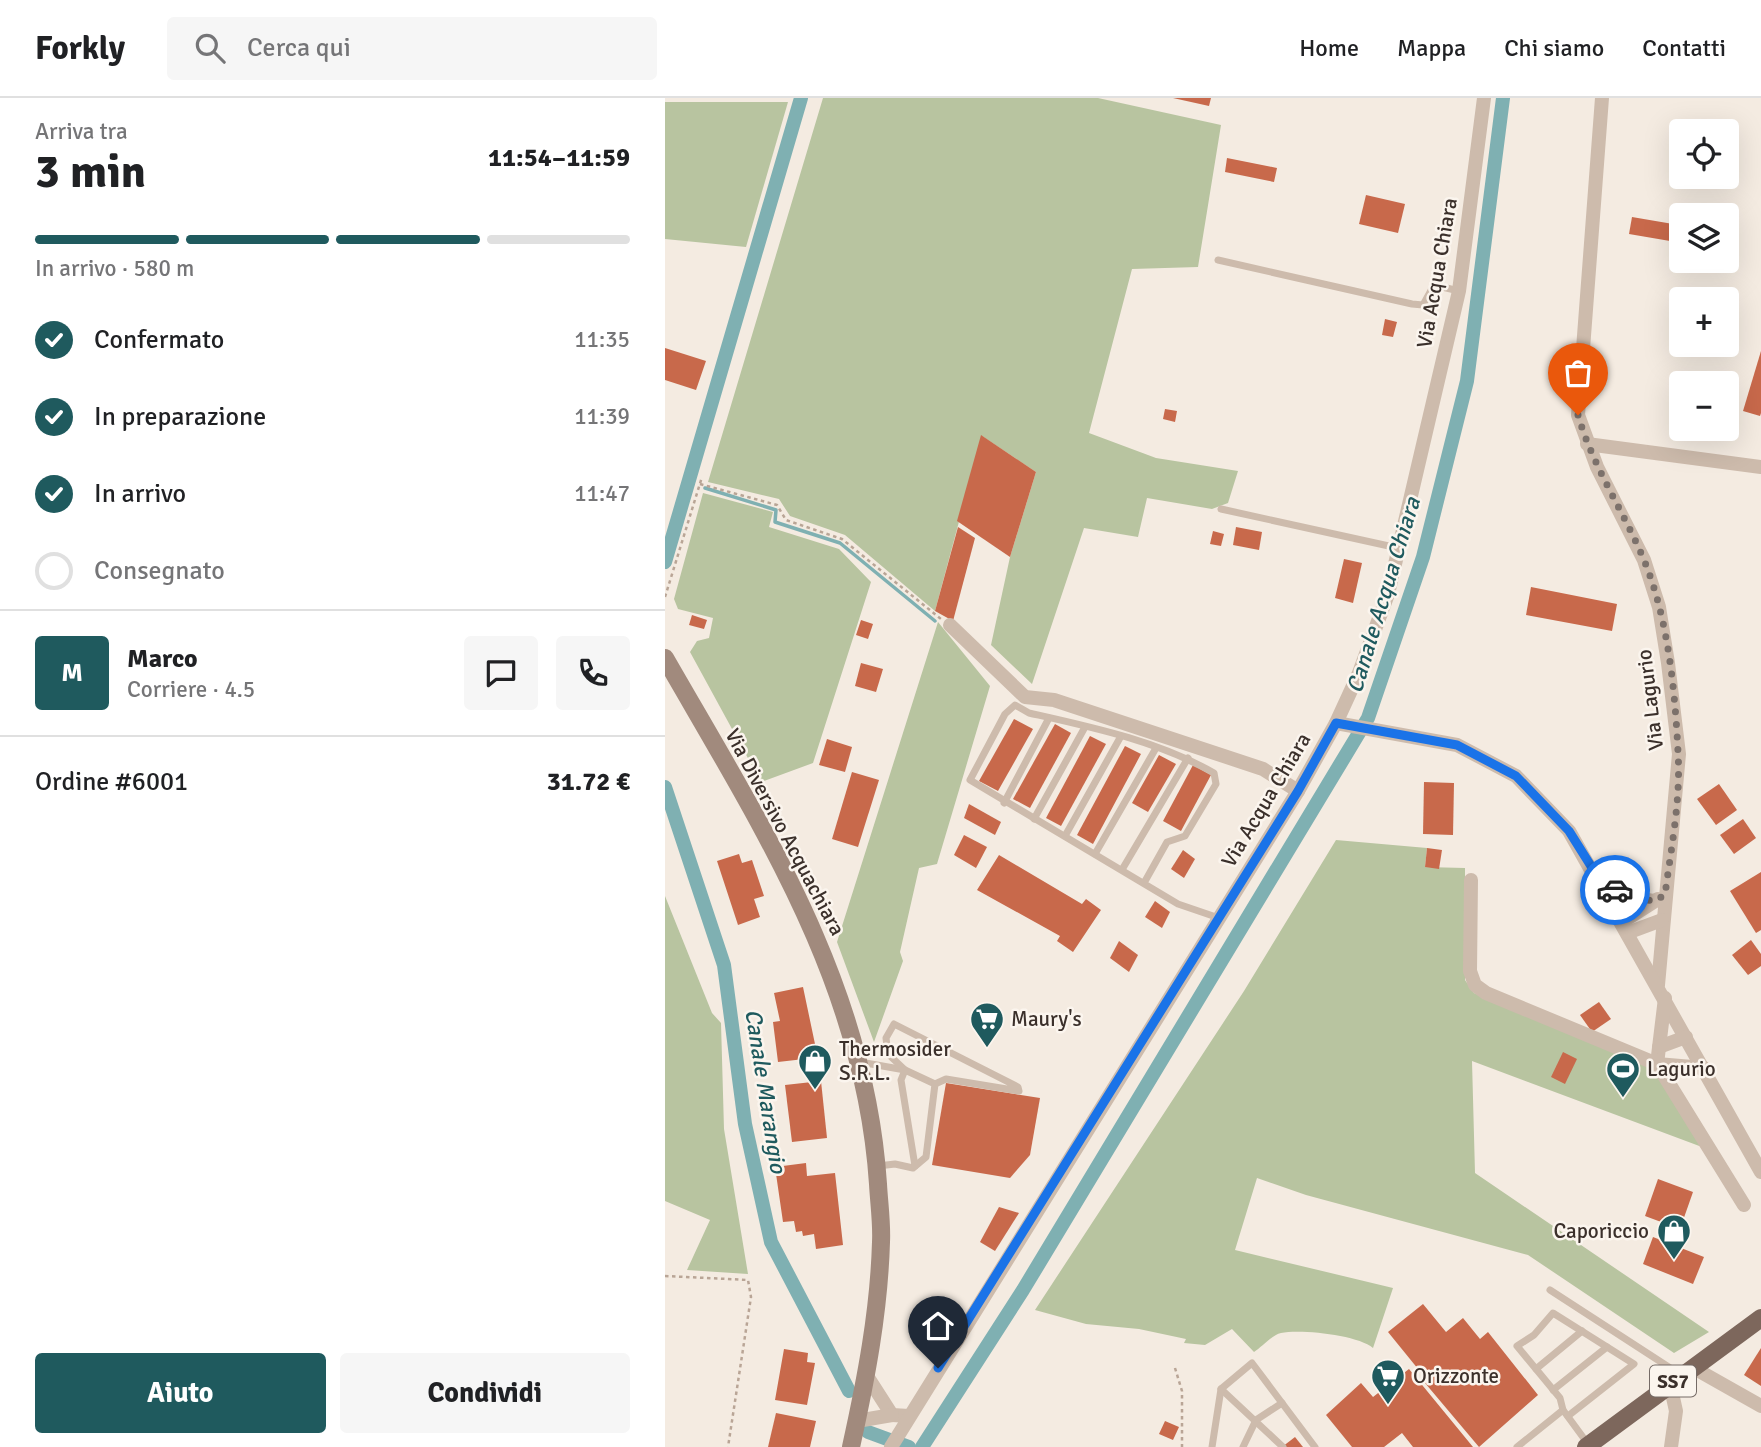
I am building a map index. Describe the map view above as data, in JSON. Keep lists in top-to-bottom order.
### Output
{
  "streets": {
    "main road": ["Via Diversivo Acquachiara", "SS7"],
    "street": ["Via Acqua Chiara", "Via Lagurio"]
  },
  "water": ["Canale Acqua Chiara", "Canale Marangio"],
  "places": {
    "supermarket": ["Maury's", "Orizzonte"],
    "shop": ["Thermosider S.R.L.", "Caporiccio"],
    "sports": ["Lagurio"]
  },
  "page": {
    "header": "Forkly",
    "search": "Cerca qui",
    "nav": [
      "Home",
      "Mappa",
      "Chi siamo",
      "Contatti"
    ],
    "heading": ["3 min", "Arriva tra", "11:54–11:59"],
    "panel": [
      "Marco",
      "Corriere · 4.5",
      "Ordine #6001",
      "31.72 €"
    ],
    "map_buttons": ["+", "−"],
    "bar": "In arrivo · 580 m",
    "list": [
      ["Confermato", "11:35"],
      ["In preparazione", "11:39"],
      ["In arrivo", "11:47"],
      "Consegnato"
    ],
    "round": "M",
    "buttons": ["Aiuto", "Condividi"]
  }
}
